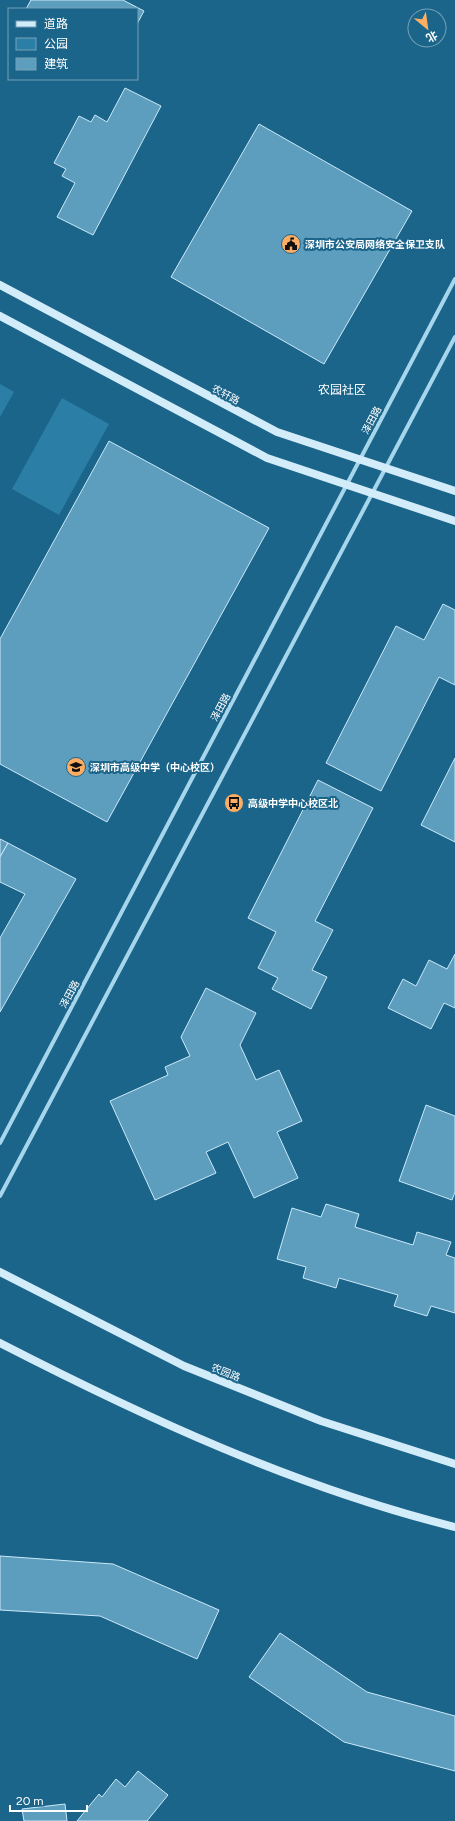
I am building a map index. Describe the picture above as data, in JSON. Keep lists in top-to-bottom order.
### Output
{
  "streets": {
    "street": ["农轩路", "泽田路", "农园路"]
  },
  "crossings": [
    ["农轩路", "泽田路"]
  ],
  "districts": ["农园社区"],
  "places": {
    "public building": ["深圳市公安局网络安全保卫支队"],
    "school or university": ["深圳市高级中学（中心校区）"],
    "bus stop": ["高级中学中心校区北"]
  },
  "legend": ["道路", "公园", "建筑"],
  "scale_bar": "20 m",
  "north": "bottom right"
}
